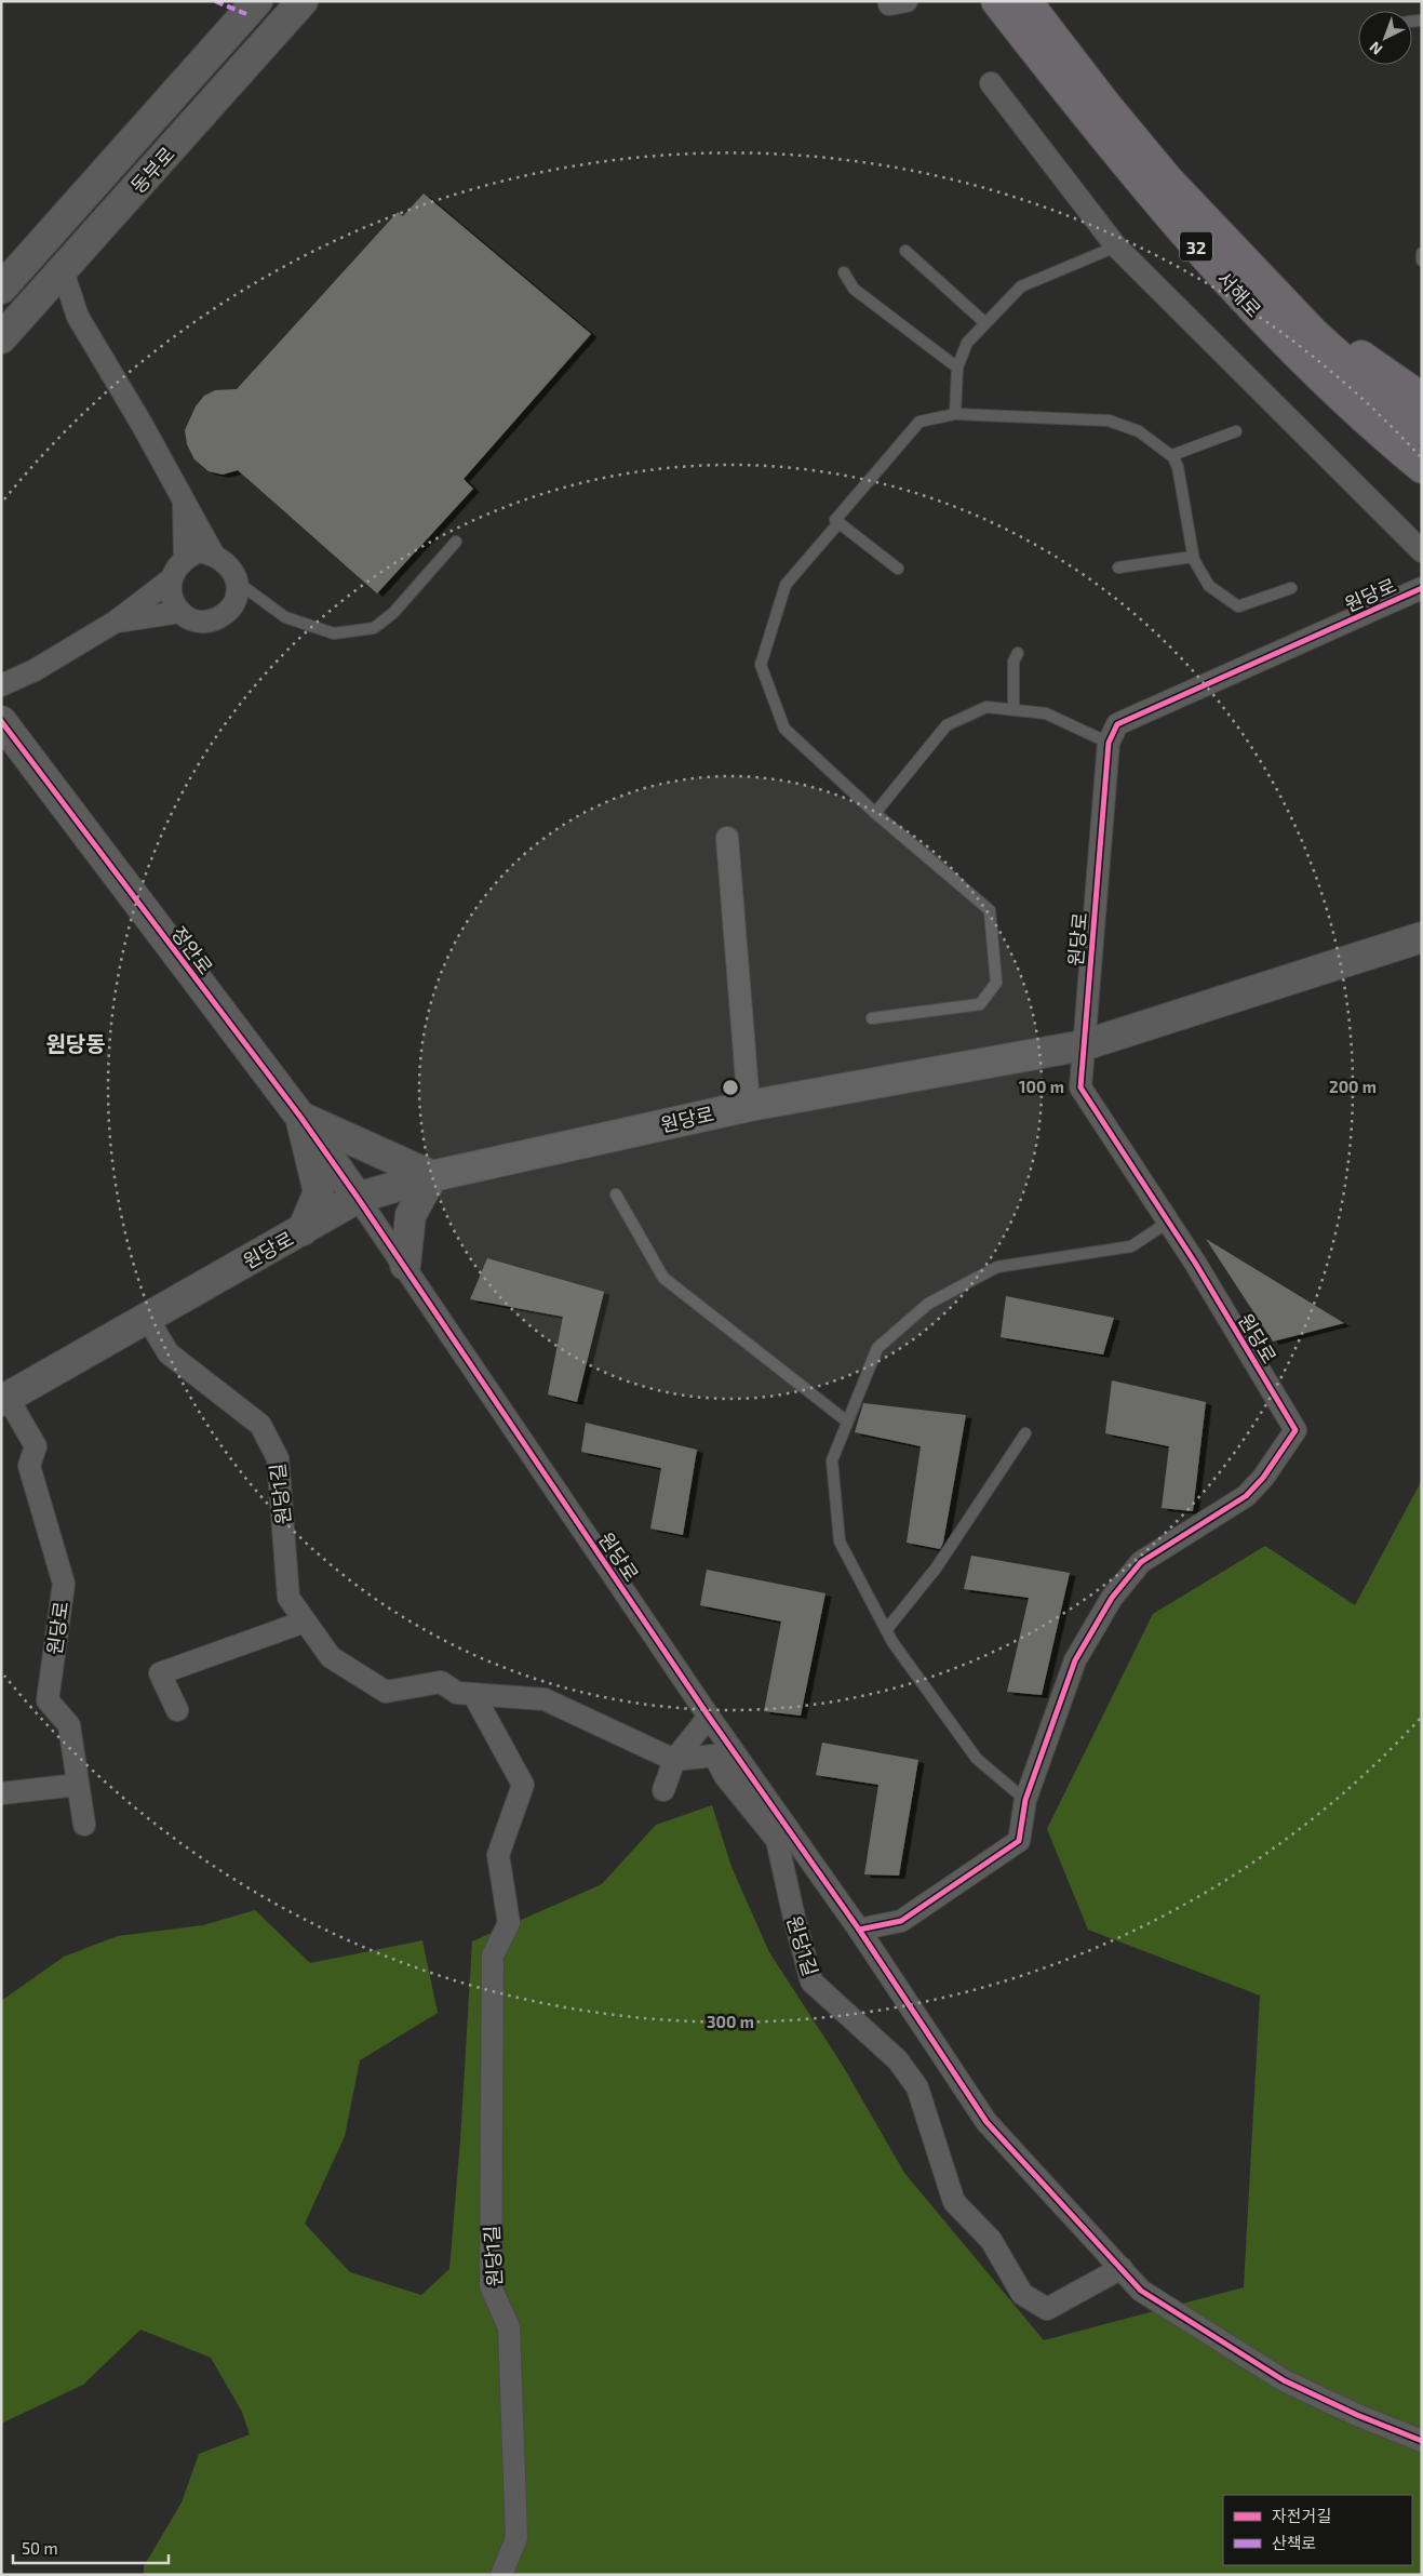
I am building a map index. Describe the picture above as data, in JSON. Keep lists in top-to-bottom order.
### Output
{
  "streets": {
    "main road": ["32", "서해로"],
    "street": [
      "동부로",
      "원당로",
      "정안로",
      "원당1길"
    ]
  },
  "crossings": [
    ["원당로", "정안로"],
    ["원당로", "원당1길"]
  ],
  "districts": ["원당동"],
  "legend": ["자전거길", "산책로"],
  "scale_bar": "50 m",
  "north": "bottom left",
  "rings": ["100 m", "200 m", "300 m"]
}
